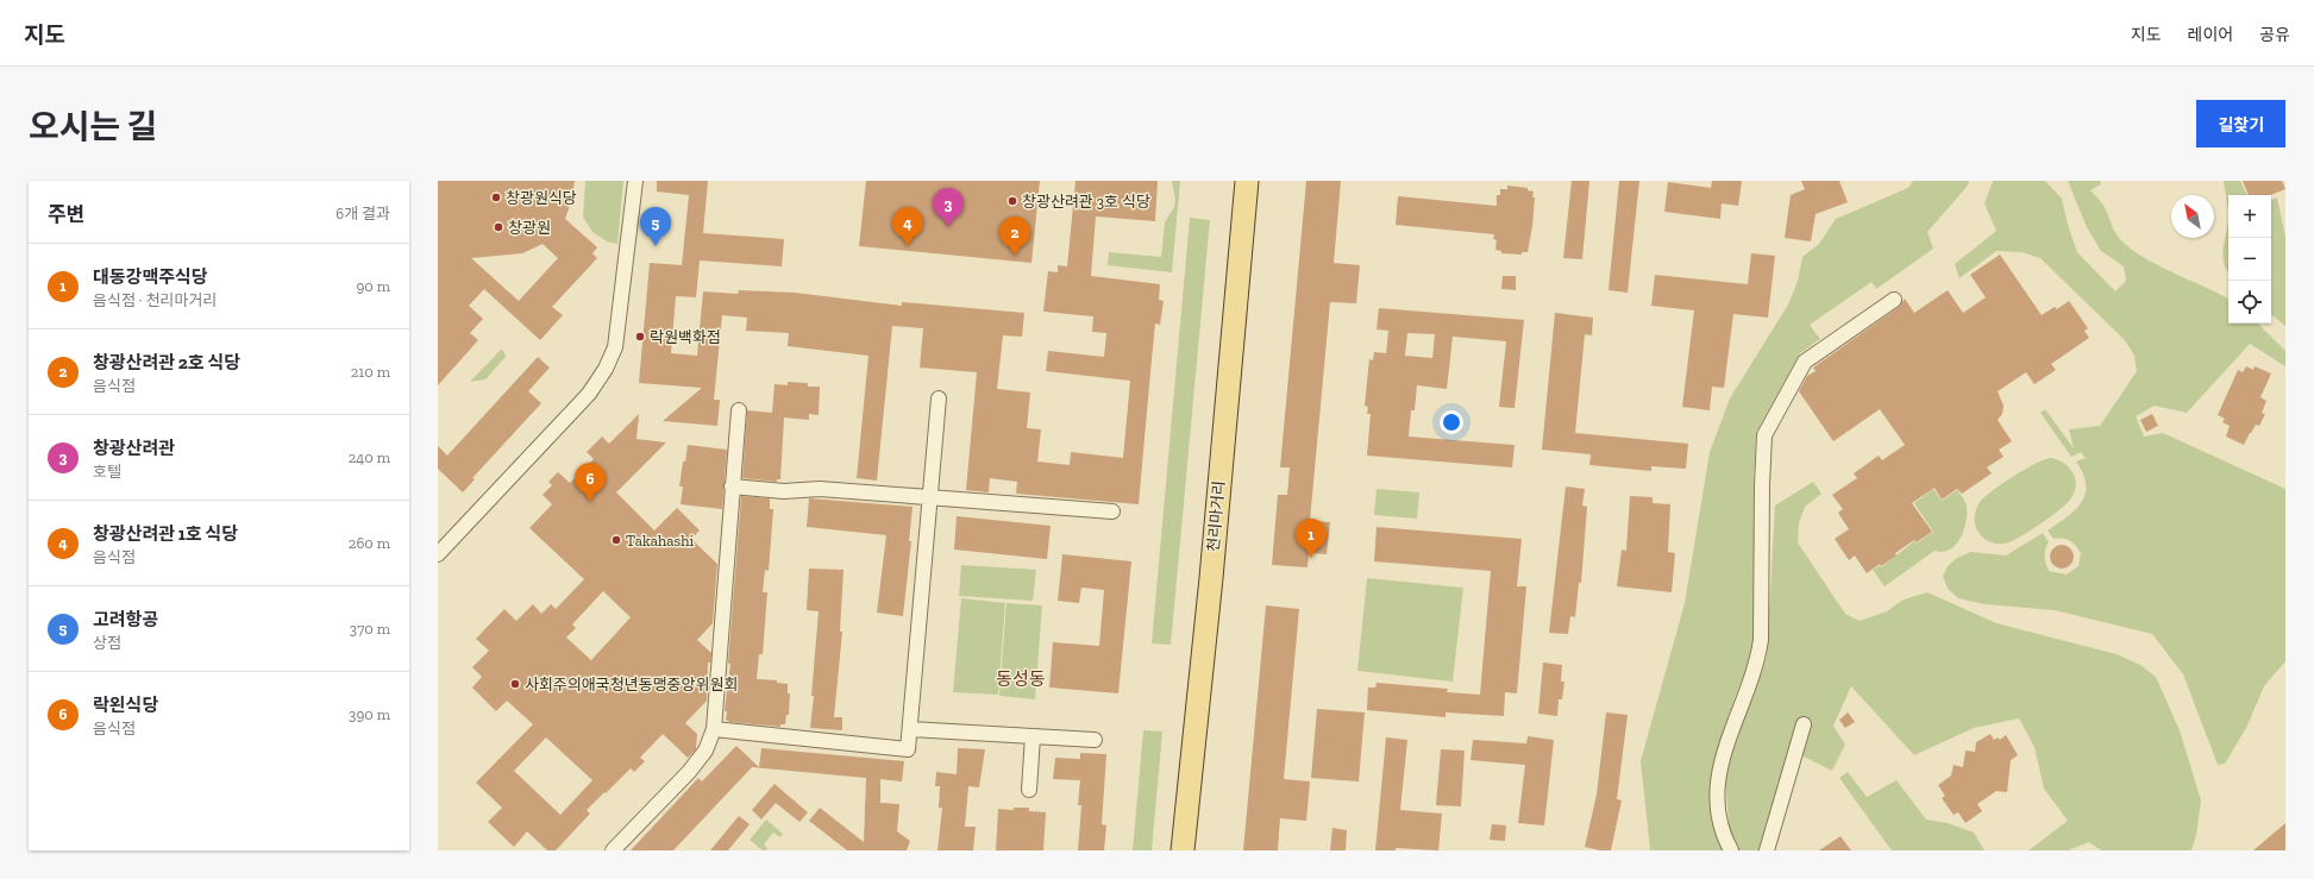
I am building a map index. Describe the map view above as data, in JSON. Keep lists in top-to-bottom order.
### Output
{
  "streets": {
    "main road": ["천리마거리"]
  },
  "districts": ["동성동"],
  "places": [
    "창광원식당",
    "창광산려관 3호 식당",
    "창광원",
    "락원백화점",
    "Takahashi",
    "사회주의애국청년동맹중앙위원회"
  ],
  "north": "top left",
  "page": {
    "header": "지도",
    "nav": ["지도", "레이어", "공유"],
    "title": "오시는 길",
    "buttons": "길찾기",
    "heading": ["주변", "6개 결과"],
    "pins": [
      "3",
      "4",
      "5",
      "2",
      "6",
      "1"
    ],
    "map_buttons": ["+", "−"],
    "list": [
      {
        "mark": "1",
        "name": "대동강맥주식당",
        "note": "음식점 · 천리마거리",
        "value": "90 m"
      },
      {
        "mark": "2",
        "name": "창광산려관 2호 식당",
        "note": "음식점",
        "value": "210 m"
      },
      {
        "mark": "3",
        "name": "창광산려관",
        "note": "호텔",
        "value": "240 m"
      },
      {
        "mark": "4",
        "name": "창광산려관 1호 식당",
        "note": "음식점",
        "value": "260 m"
      },
      {
        "mark": "5",
        "name": "고려항공",
        "note": "상점",
        "value": "370 m"
      },
      {
        "mark": "6",
        "name": "락왼식당",
        "note": "음식점",
        "value": "390 m"
      }
    ]
  }
}
